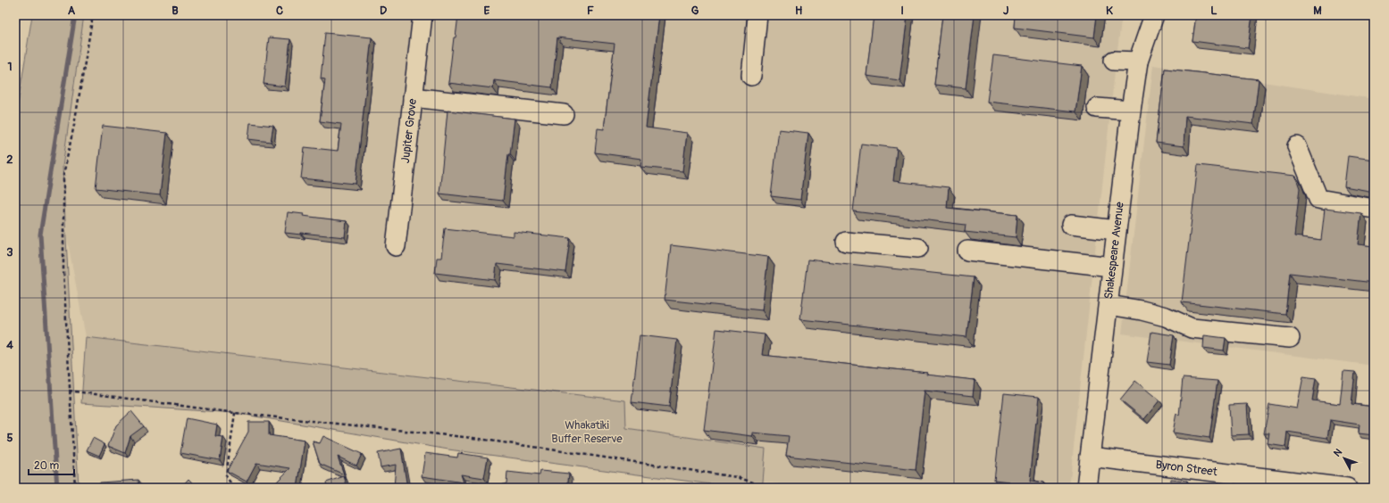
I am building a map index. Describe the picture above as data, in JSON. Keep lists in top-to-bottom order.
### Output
{
  "streets": {
    "street": ["Jupiter Grove", "Shakespeare Avenue", "Byron Street"]
  },
  "crossings": [
    ["Shakespeare Avenue", "Byron Street"]
  ],
  "parks": ["Whakatiki Buffer Reserve"],
  "scale_bar": "20 m",
  "north": "top left",
  "grid": {
    "columns": [
      "A",
      "B",
      "C",
      "D",
      "E",
      "F",
      "G",
      "H",
      "I",
      "J",
      "K",
      "L",
      "M"
    ],
    "rows": [
      "1",
      "2",
      "3",
      "4",
      "5"
    ]
  }
}
